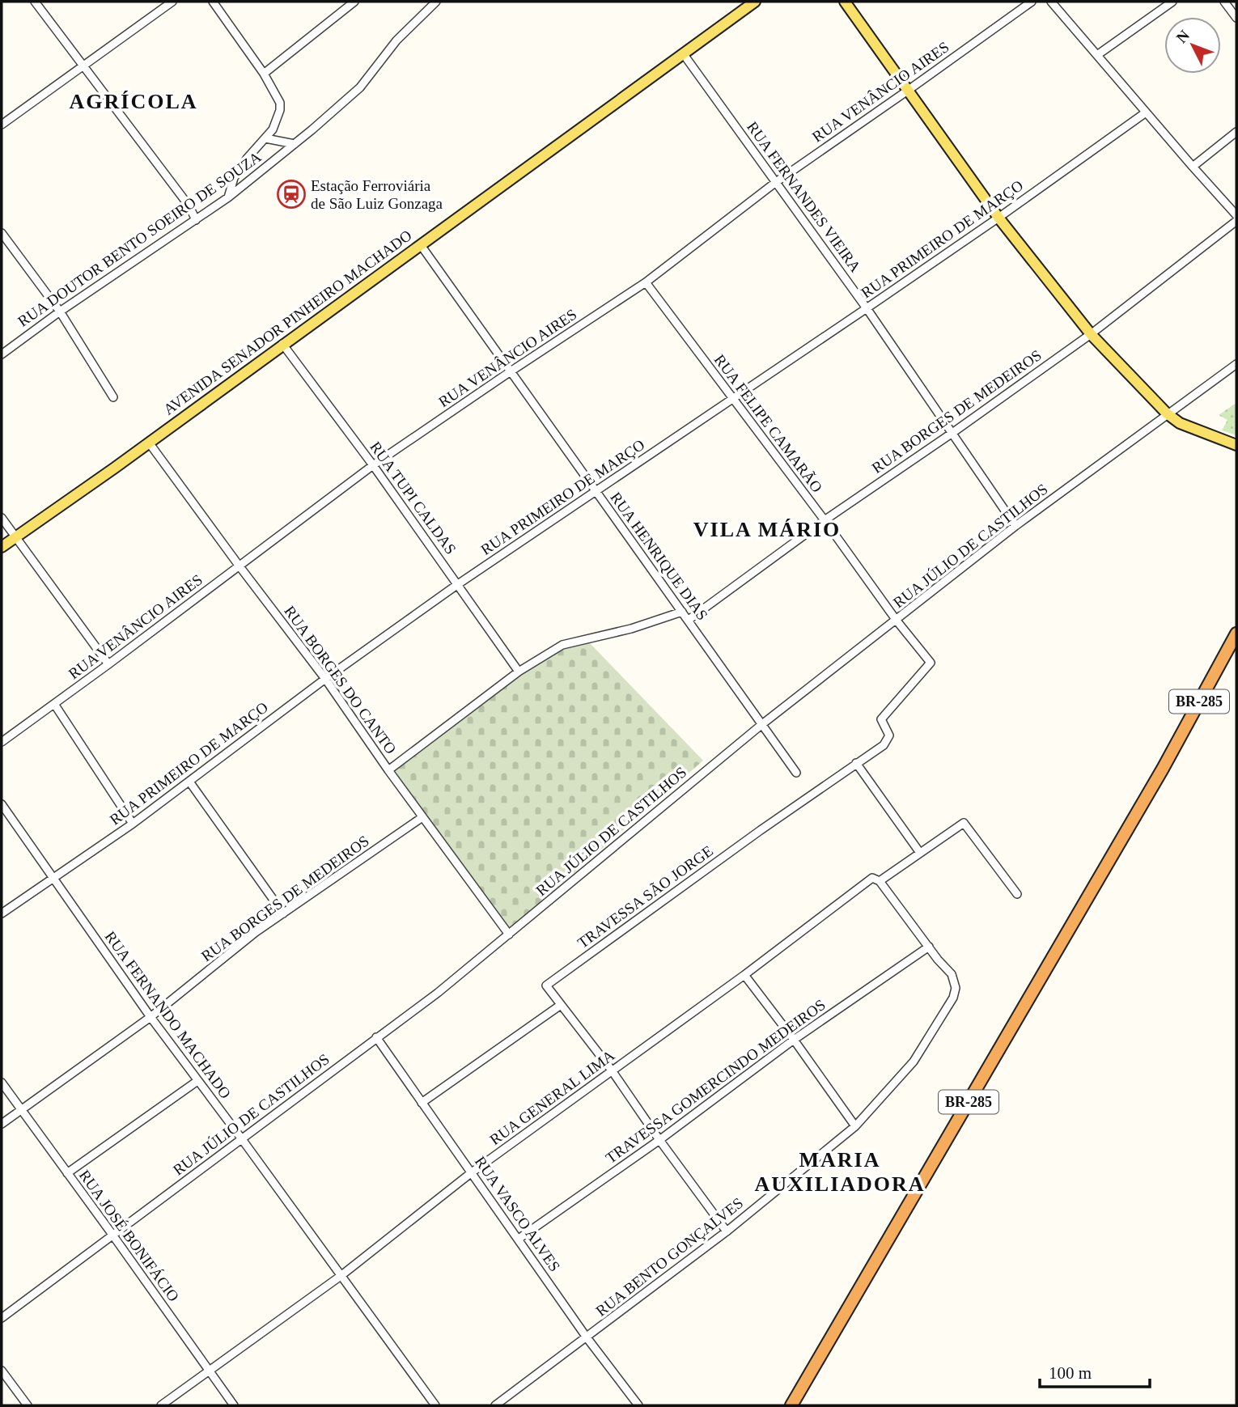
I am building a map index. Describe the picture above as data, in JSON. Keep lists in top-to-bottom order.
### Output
{
  "streets": {
    "highway": ["BR-285"],
    "main road": ["AVENIDA SENADOR PINHEIRO MACHADO"],
    "street": [
      "RUA VENÂNCIO AIRES",
      "RUA FERNANDES VIEIRA",
      "RUA DOUTOR BENTO SOEIRO DE SOUZA",
      "RUA PRIMEIRO DE MARÇO",
      "RUA BORGES DE MEDEIROS",
      "RUA FELIPE CAMARÃO",
      "RUA TUPI CALDAS",
      "RUA JÚLIO DE CASTILHOS",
      "RUA HENRIQUE DIAS",
      "RUA BORGES DO CANTO",
      "TRAVESSA SÃO JORGE",
      "RUA FERNANDO MACHADO",
      "TRAVESSA GOMERCINDO MEDEIROS",
      "RUA GENERAL LIMA",
      "RUA VASCO ALVES",
      "RUA JOSÉ BONIFÁCIO",
      "RUA BENTO GONÇALVES"
    ]
  },
  "crossings": [
    ["RUA VENÂNCIO AIRES", "RUA FERNANDES VIEIRA"],
    ["RUA VENÂNCIO AIRES", "RUA FELIPE CAMARÃO"],
    ["RUA VENÂNCIO AIRES", "RUA TUPI CALDAS"],
    ["RUA VENÂNCIO AIRES", "RUA HENRIQUE DIAS"],
    ["RUA VENÂNCIO AIRES", "RUA BORGES DO CANTO"],
    ["RUA FERNANDES VIEIRA", "RUA PRIMEIRO DE MARÇO"],
    ["RUA FERNANDES VIEIRA", "AVENIDA SENADOR PINHEIRO MACHADO"],
    ["RUA FERNANDES VIEIRA", "RUA BORGES DE MEDEIROS"],
    ["RUA FERNANDES VIEIRA", "RUA JÚLIO DE CASTILHOS"],
    ["RUA PRIMEIRO DE MARÇO", "RUA FELIPE CAMARÃO"],
    ["RUA PRIMEIRO DE MARÇO", "RUA TUPI CALDAS"],
    ["RUA PRIMEIRO DE MARÇO", "RUA HENRIQUE DIAS"],
    ["RUA PRIMEIRO DE MARÇO", "RUA BORGES DO CANTO"],
    ["RUA PRIMEIRO DE MARÇO", "RUA FERNANDO MACHADO"],
    ["AVENIDA SENADOR PINHEIRO MACHADO", "RUA TUPI CALDAS"],
    ["AVENIDA SENADOR PINHEIRO MACHADO", "RUA HENRIQUE DIAS"],
    ["AVENIDA SENADOR PINHEIRO MACHADO", "RUA BORGES DO CANTO"],
    ["RUA BORGES DE MEDEIROS", "RUA FELIPE CAMARÃO"],
    ["RUA BORGES DE MEDEIROS", "RUA HENRIQUE DIAS"],
    ["RUA BORGES DE MEDEIROS", "RUA BORGES DO CANTO"],
    ["RUA BORGES DE MEDEIROS", "RUA FERNANDO MACHADO"],
    ["RUA BORGES DE MEDEIROS", "RUA JOSÉ BONIFÁCIO"],
    ["RUA FELIPE CAMARÃO", "RUA JÚLIO DE CASTILHOS"],
    ["RUA FELIPE CAMARÃO", "TRAVESSA SÃO JORGE"],
    ["RUA JÚLIO DE CASTILHOS", "RUA HENRIQUE DIAS"],
    ["RUA JÚLIO DE CASTILHOS", "RUA BORGES DO CANTO"],
    ["RUA JÚLIO DE CASTILHOS", "RUA FERNANDO MACHADO"],
    ["RUA JÚLIO DE CASTILHOS", "RUA VASCO ALVES"],
    ["RUA JÚLIO DE CASTILHOS", "RUA JOSÉ BONIFÁCIO"],
    ["RUA FERNANDO MACHADO", "RUA GENERAL LIMA"],
    ["TRAVESSA GOMERCINDO MEDEIROS", "RUA VASCO ALVES"],
    ["TRAVESSA GOMERCINDO MEDEIROS", "RUA BENTO GONÇALVES"],
    ["RUA GENERAL LIMA", "RUA VASCO ALVES"],
    ["RUA GENERAL LIMA", "RUA JOSÉ BONIFÁCIO"],
    ["RUA VASCO ALVES", "RUA BENTO GONÇALVES"]
  ],
  "districts": ["AGRÍCOLA", "VILA MÁRIO", "MARIA AUXILIADORA"],
  "places": {
    "station": ["Estação Ferroviária de São Luiz Gonzaga"]
  },
  "scale_bar": "100 m",
  "north": "top left"
}
